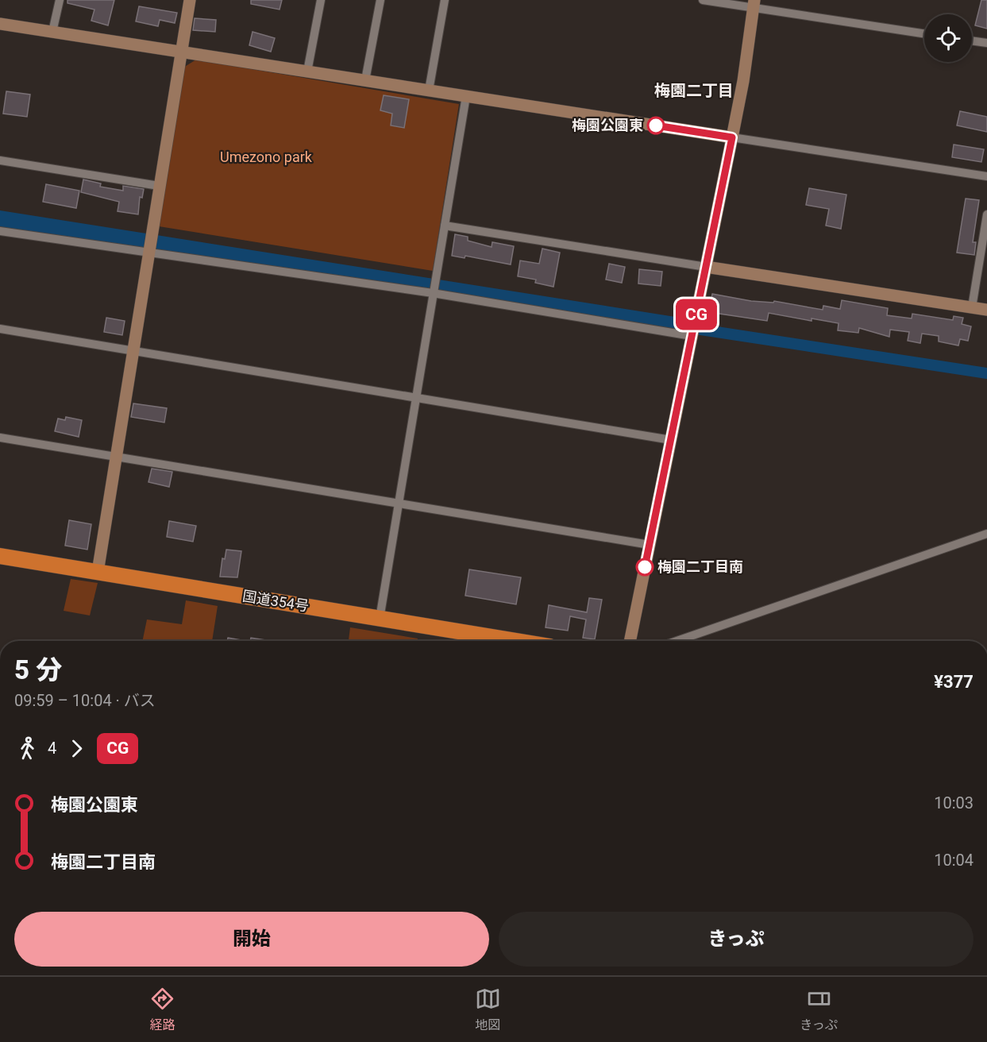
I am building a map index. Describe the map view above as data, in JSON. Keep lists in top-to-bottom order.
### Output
{
  "streets": {
    "highway": ["国道354号"]
  },
  "districts": ["梅園二丁目"],
  "parks": ["Umezono park"],
  "places": ["梅園公園東", "梅園二丁目南"],
  "lines": ["bus line CG"],
  "page": {
    "on_map": "CG",
    "heading": ["5 分", "09:59 – 10:04 · バス", "¥377"],
    "legs": ["4", "CG"],
    "list": [
      {
        "name": "梅園公園東",
        "value": "10:03"
      },
      {
        "name": "梅園二丁目南",
        "value": "10:04"
      }
    ],
    "buttons": ["開始", "きっぷ"],
    "tabs": ["経路", "地図", "きっぷ"]
  }
}
